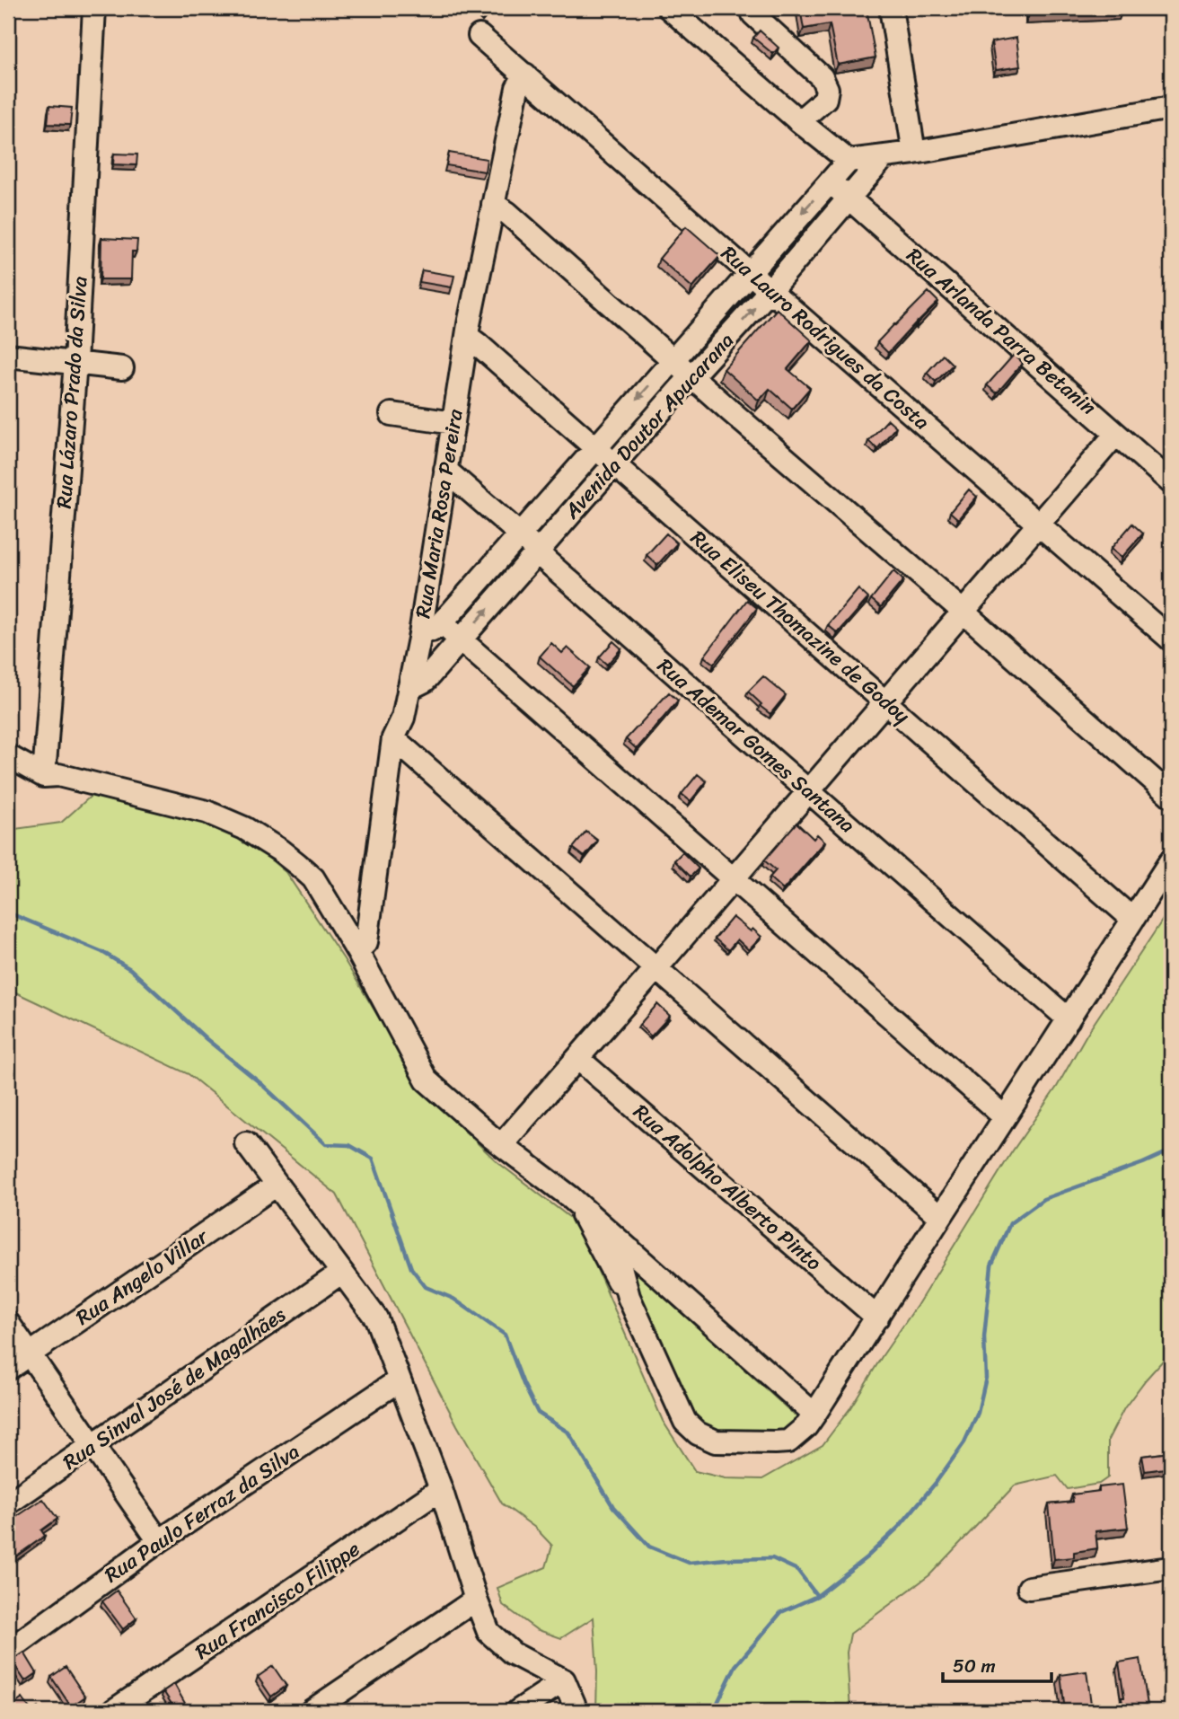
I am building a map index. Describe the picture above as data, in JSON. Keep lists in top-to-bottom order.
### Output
{
  "streets": {
    "street": [
      "Rua Arlanda Parra Betanin",
      "Rua Lauro Rodrigues da Costa",
      "Rua Lázaro Prado da Silva",
      "Avenida Doutor Apucarana",
      "Rua Maria Rosa Pereira",
      "Rua Eliseu Thomazine de Godoy",
      "Rua Ademar Gomes Santana",
      "Rua Adolpho Alberto Pinto",
      "Rua Angelo Villar",
      "Rua Sinval José de Magalhães",
      "Rua Paulo Ferraz da Silva",
      "Rua Francisco Filippe"
    ]
  },
  "crossings": [
    ["Rua Arlanda Parra Betanin", "Avenida Doutor Apucarana"],
    ["Rua Lauro Rodrigues da Costa", "Avenida Doutor Apucarana"],
    ["Rua Lauro Rodrigues da Costa", "Rua Maria Rosa Pereira"],
    ["Avenida Doutor Apucarana", "Rua Maria Rosa Pereira"],
    ["Avenida Doutor Apucarana", "Rua Eliseu Thomazine de Godoy"],
    ["Avenida Doutor Apucarana", "Rua Ademar Gomes Santana"],
    ["Rua Maria Rosa Pereira", "Rua Eliseu Thomazine de Godoy"],
    ["Rua Maria Rosa Pereira", "Rua Ademar Gomes Santana"]
  ],
  "scale_bar": "50 m"
}
